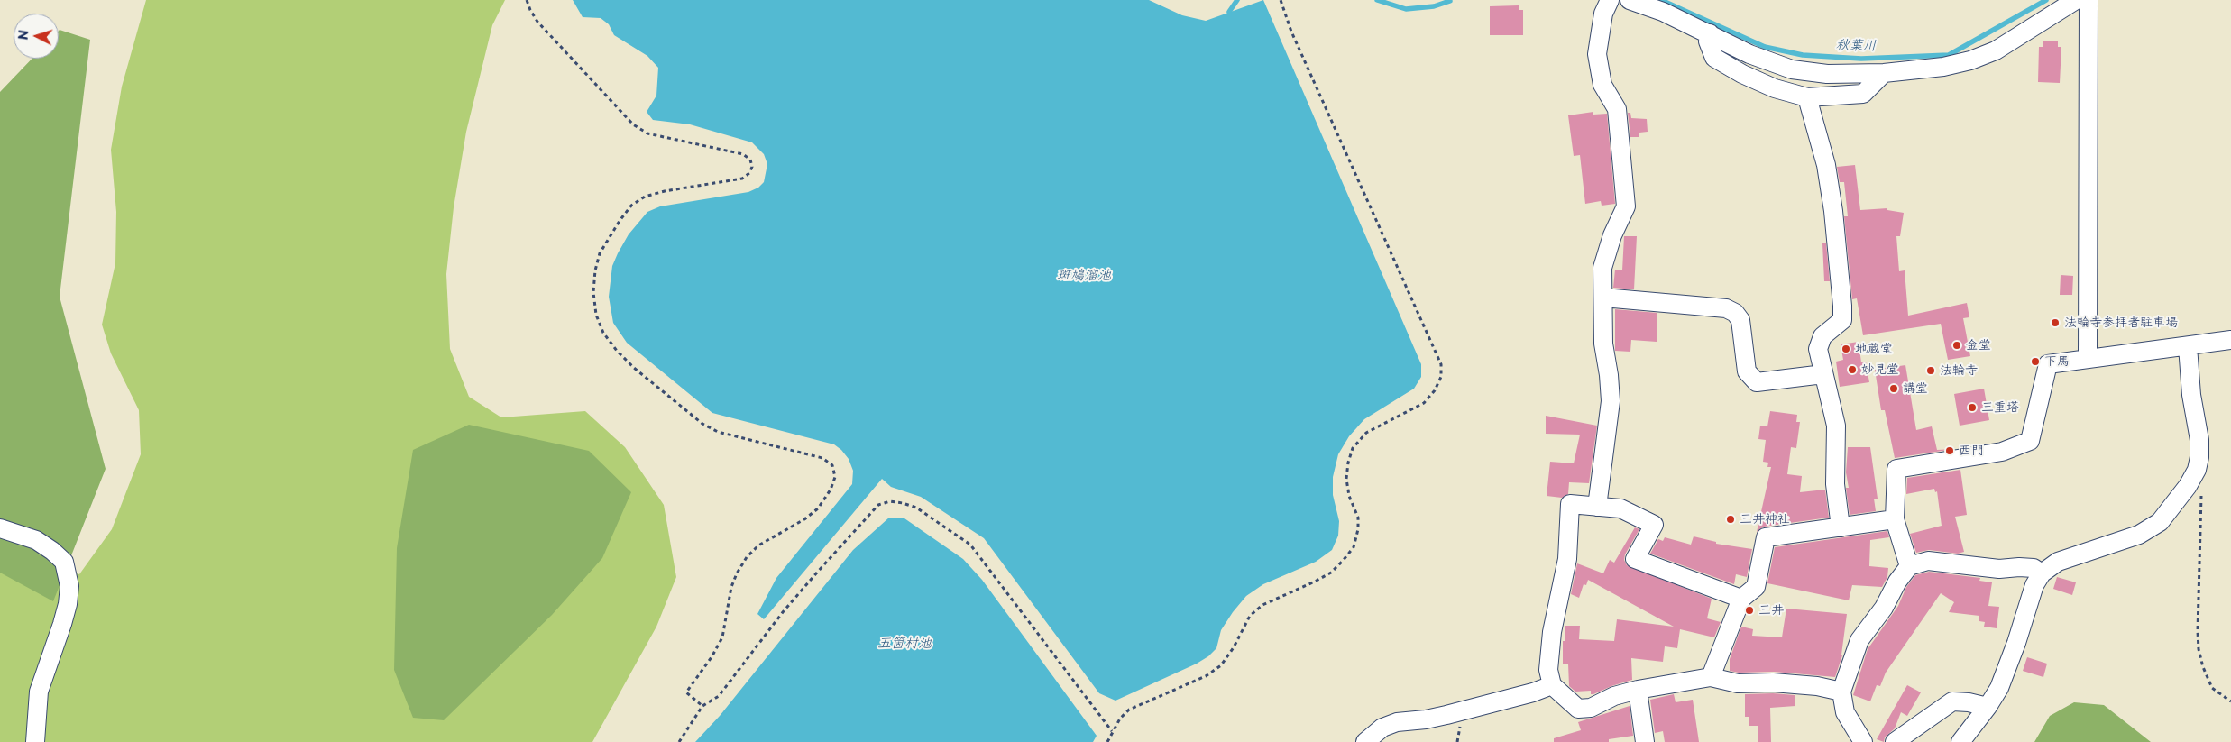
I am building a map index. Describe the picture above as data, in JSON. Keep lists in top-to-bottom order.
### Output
{
  "water": ["秋葉川", "斑鳩溜池", "五箇村池"],
  "places": [
    "法輪寺参拝者駐車場",
    "金堂",
    "地蔵堂",
    "下馬",
    "妙見堂",
    "法輪寺",
    "講堂",
    "三重塔",
    "西門",
    "三井神社",
    "三井"
  ],
  "north": "left"
}
